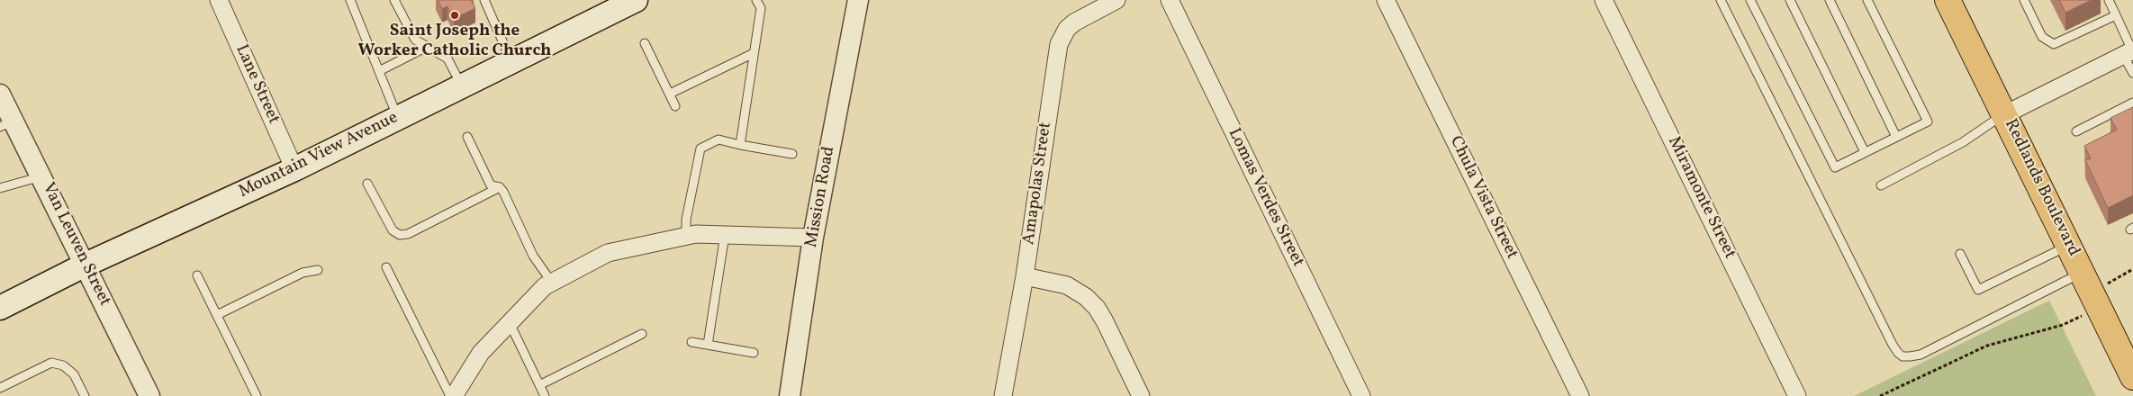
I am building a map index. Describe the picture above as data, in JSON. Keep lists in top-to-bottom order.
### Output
{
  "streets": {
    "main road": ["Mountain View Avenue", "Redlands Boulevard"],
    "street": [
      "Lane Street",
      "Amapolas Street",
      "Mission Road",
      "Lomas Verdes Street",
      "Chula Vista Street",
      "Miramonte Street",
      "Van Leuven Street"
    ]
  },
  "crossings": [
    ["Lane Street", "Mountain View Avenue"],
    ["Mountain View Avenue", "Van Leuven Street"]
  ],
  "places": ["Saint Joseph the Worker Catholic Church"]
}
